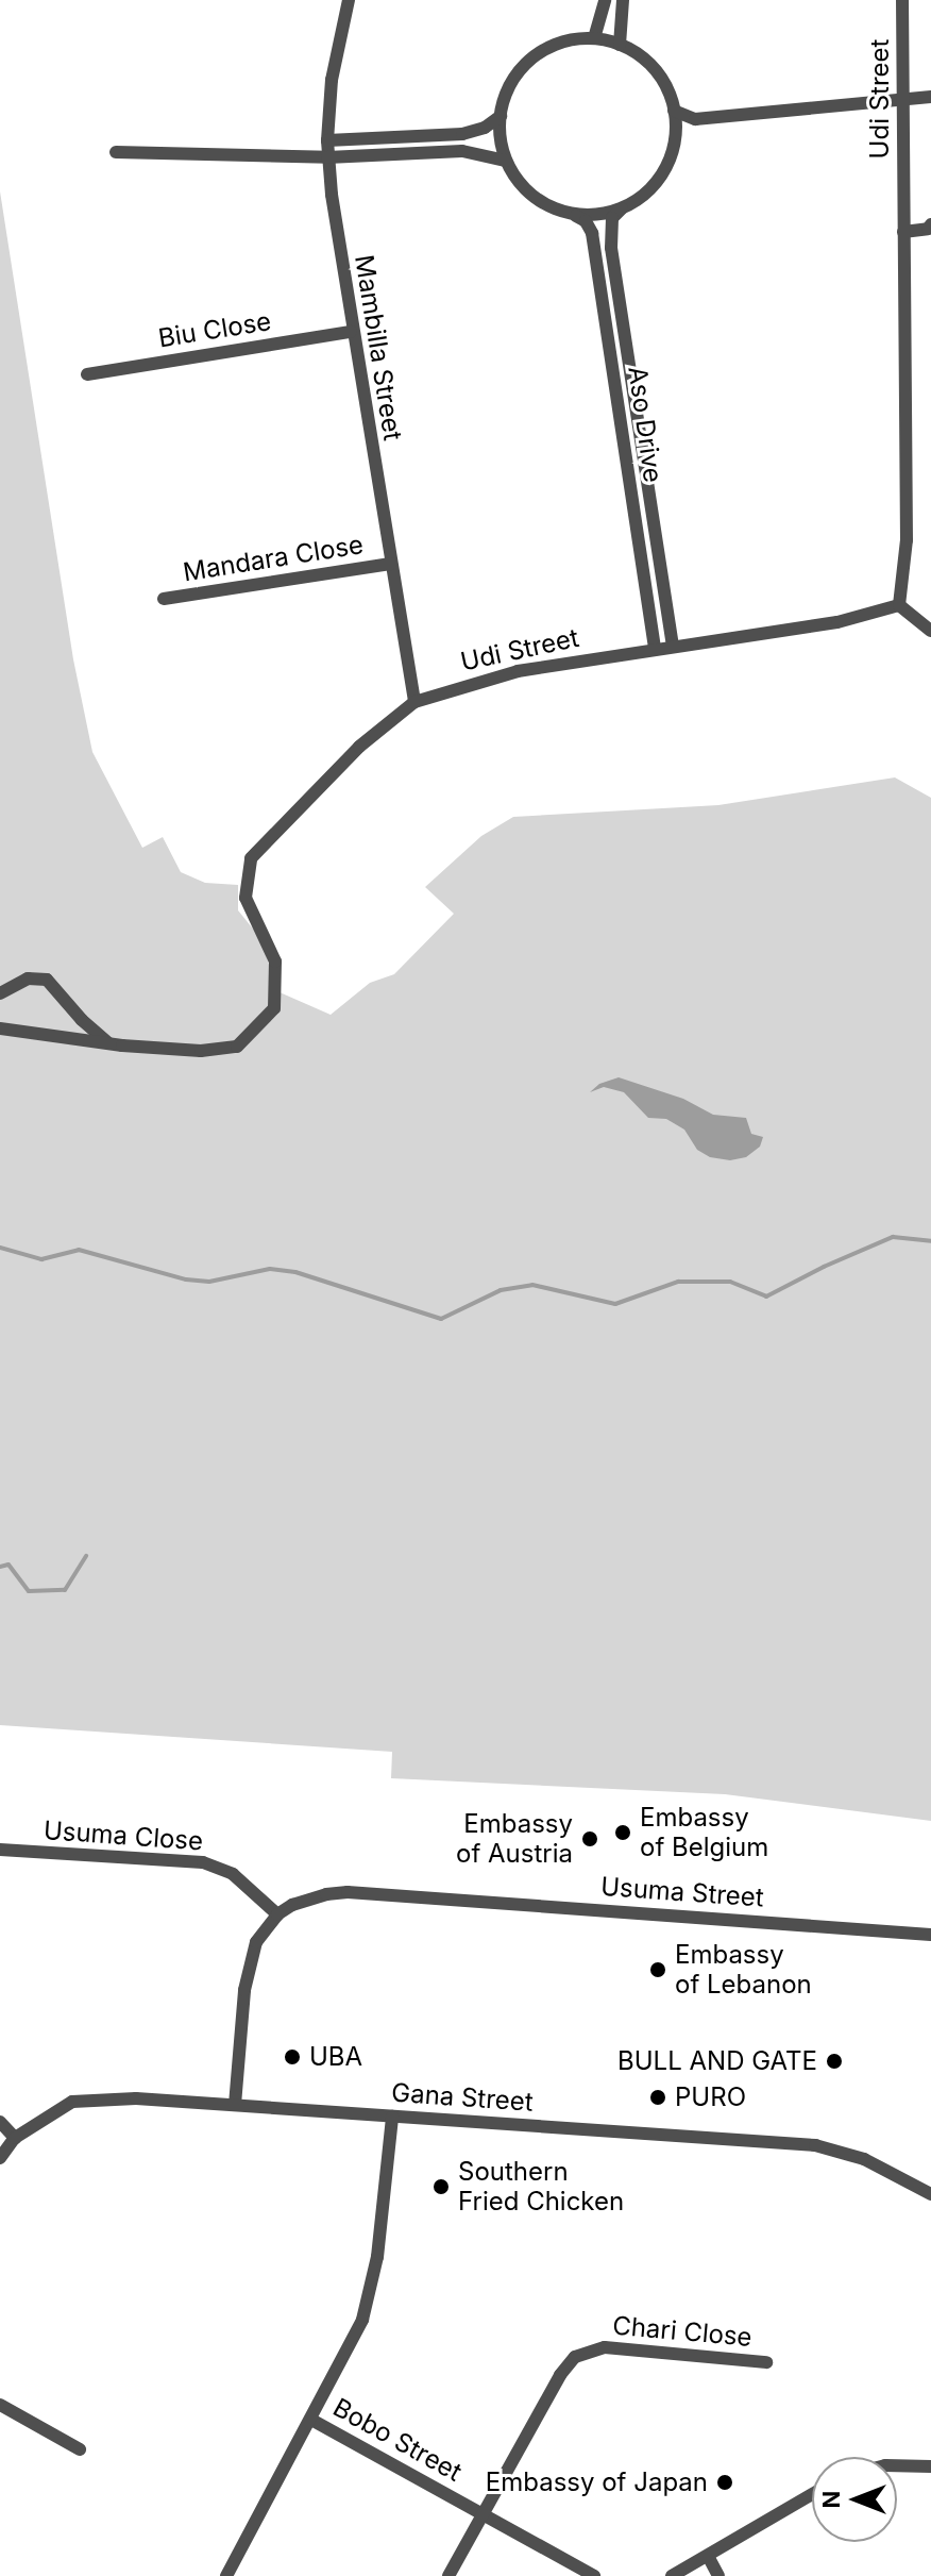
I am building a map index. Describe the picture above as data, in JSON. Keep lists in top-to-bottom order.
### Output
{
  "streets": {
    "street": [
      "Udi Street",
      "Biu Close",
      "Mambilla Street",
      "Aso Drive",
      "Mandara Close",
      "Usuma Close",
      "Usuma Street",
      "Gana Street",
      "Chari Close",
      "Bobo Street"
    ]
  },
  "crossings": [
    ["Udi Street", "Mambilla Street"],
    ["Udi Street", "Aso Drive"],
    ["Biu Close", "Mambilla Street"],
    ["Mambilla Street", "Mandara Close"],
    ["Usuma Close", "Usuma Street"],
    ["Chari Close", "Bobo Street"]
  ],
  "places": [
    "Embassy of Belgium",
    "Embassy of Austria",
    "Embassy of Lebanon",
    "UBA",
    "BULL AND GATE",
    "PURO",
    "Southern Fried Chicken",
    "Embassy of Japan"
  ],
  "north": "left"
}
